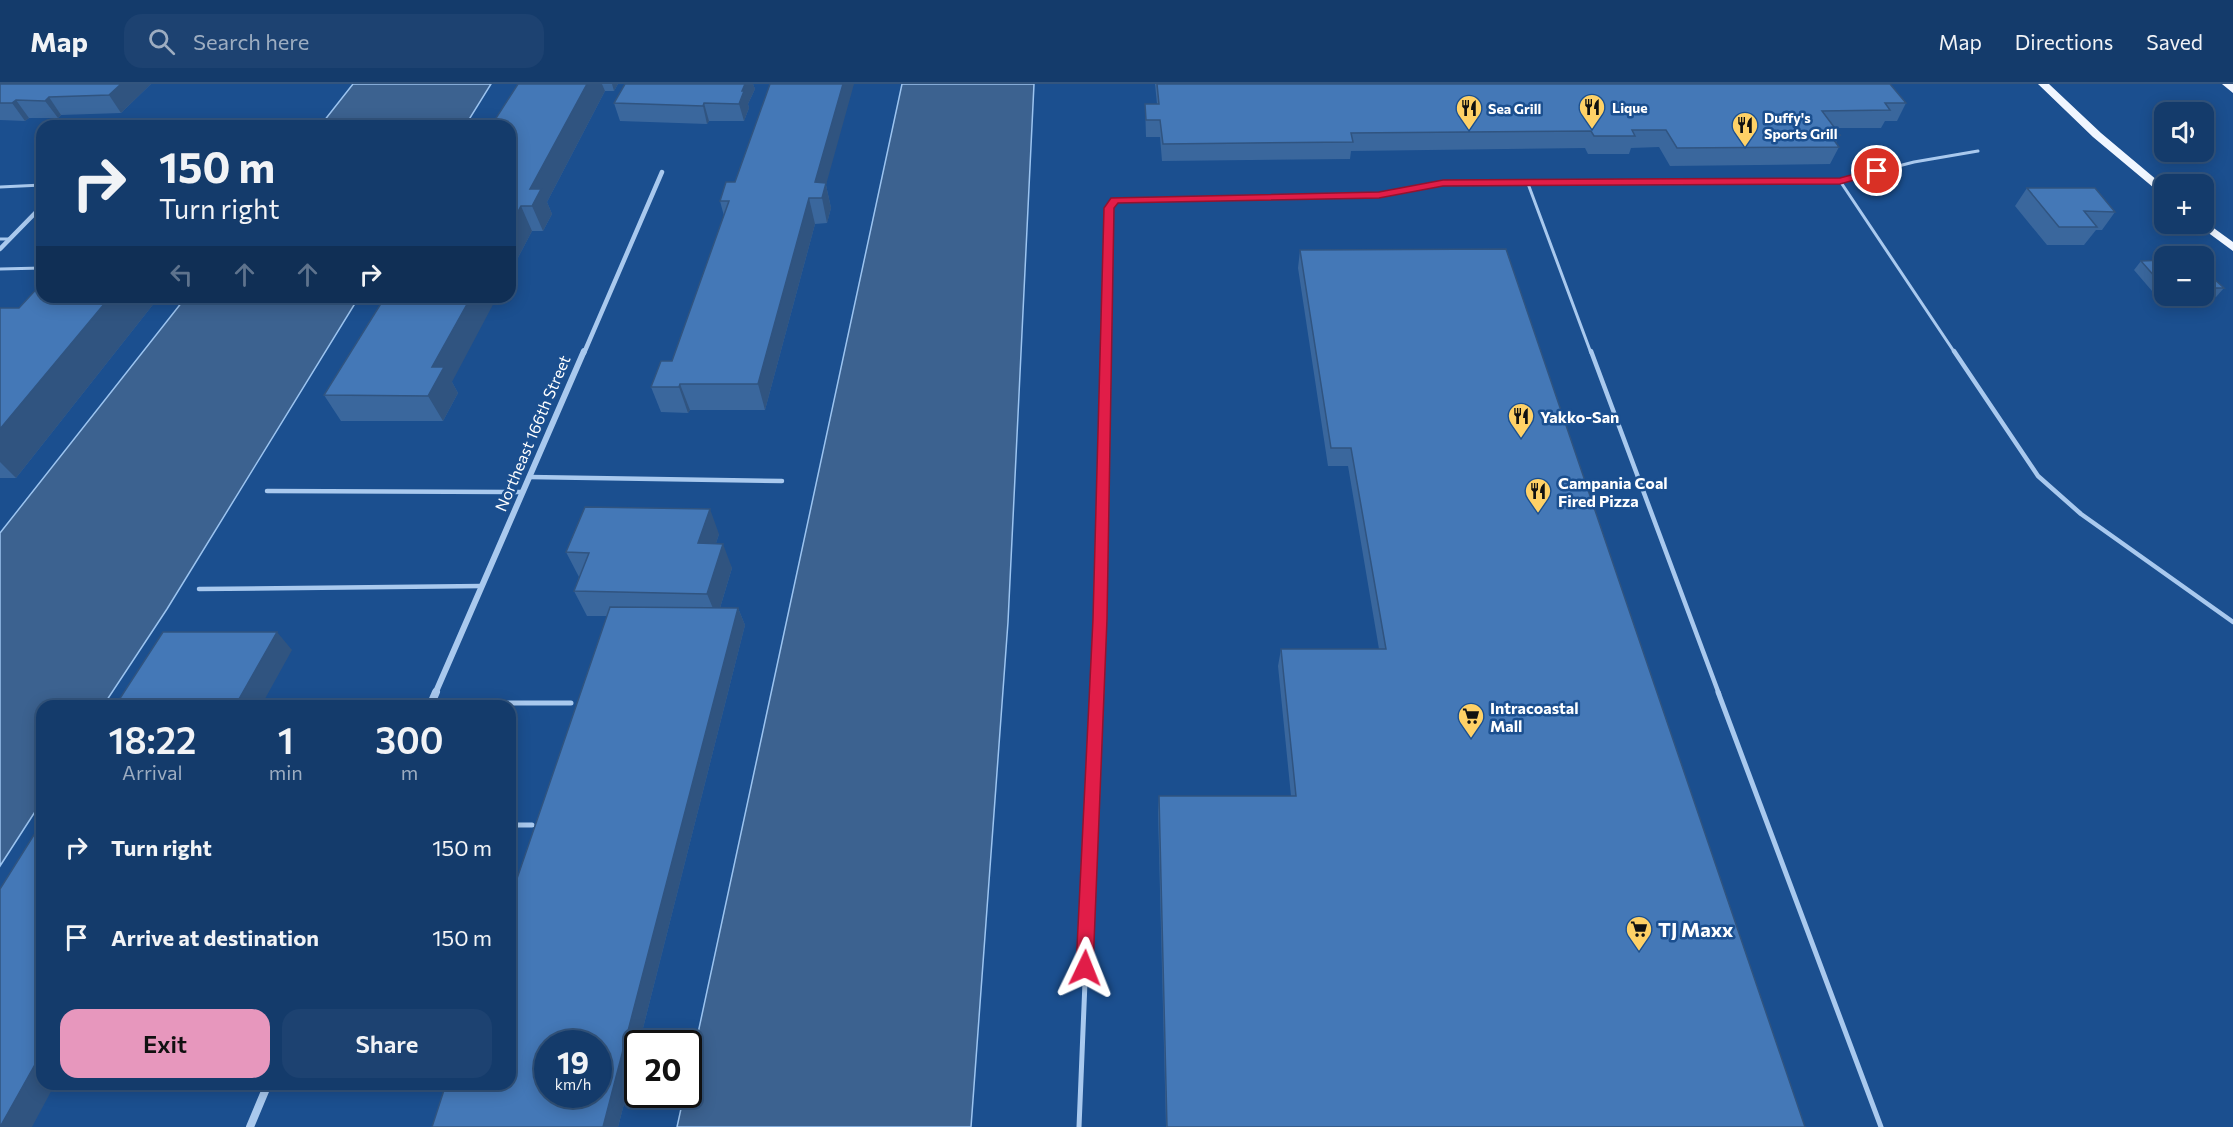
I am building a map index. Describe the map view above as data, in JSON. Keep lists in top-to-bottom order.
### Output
{
  "streets": {
    "street": ["Northeast 166th Street"]
  },
  "places": {
    "restaurant": [
      "Lique",
      "Sea Grill",
      "Duffy's Sports Grill",
      "Yakko-San",
      "Campania Coal Fired Pizza"
    ],
    "supermarket": ["Intracoastal Mall", "TJ Maxx"]
  },
  "page": {
    "header": "Map",
    "search": "Search here",
    "nav": ["Map", "Directions", "Saved"],
    "map_buttons": ["+", "−"],
    "turn": ["150 m", "Turn right"],
    "eta": [
      "18:22",
      "Arrival",
      "1",
      "min",
      "300",
      "m"
    ],
    "list": [
      {
        "name": "Turn right",
        "value": "150 m"
      },
      {
        "name": "Arrive at destination",
        "value": "150 m"
      }
    ],
    "buttons": ["Exit", "Share"],
    "speed": "19 km/h",
    "limit": "20"
  }
}
